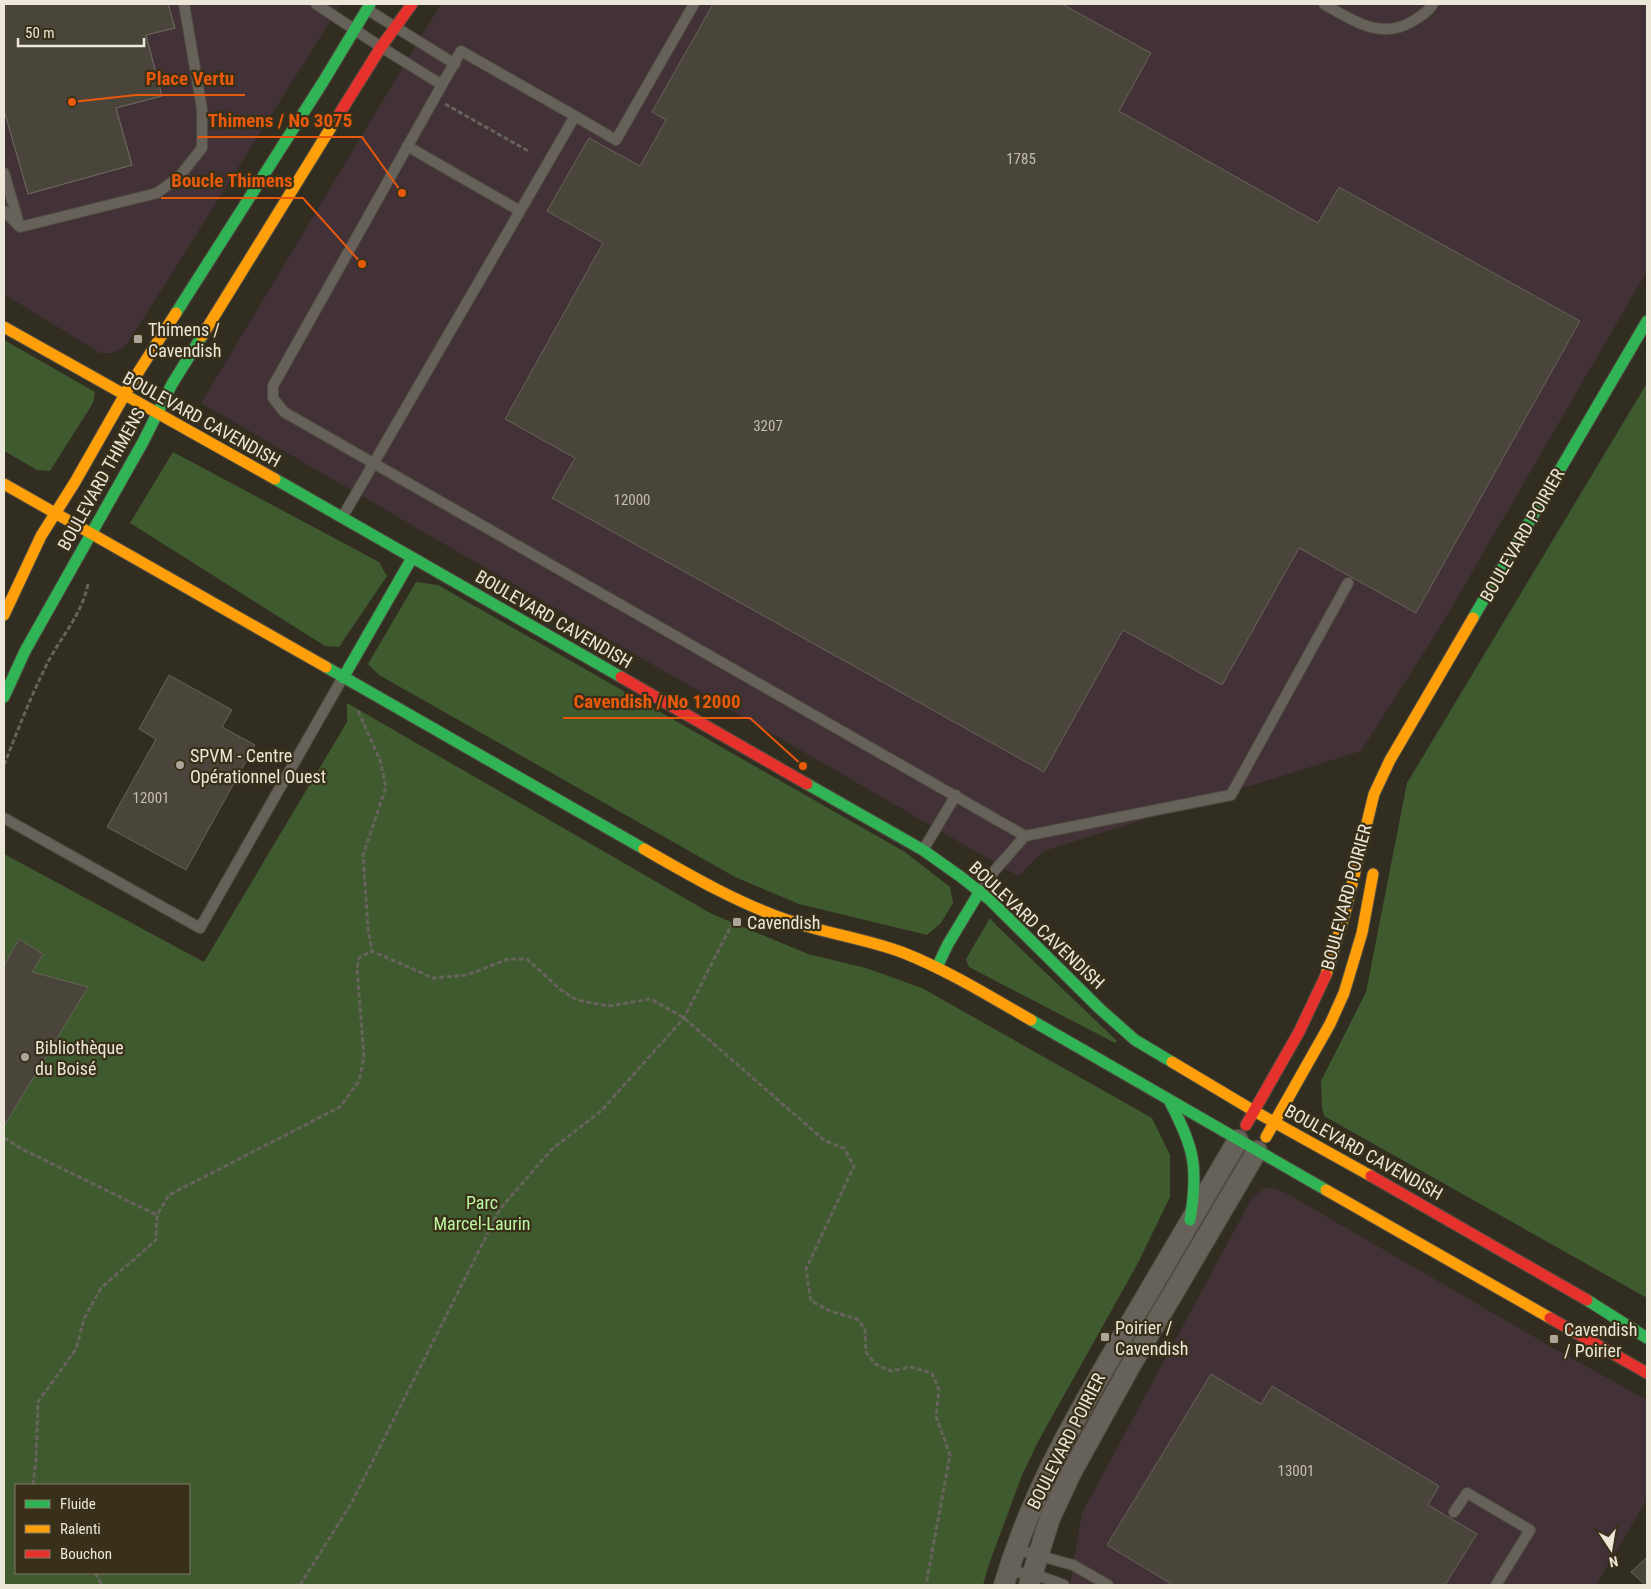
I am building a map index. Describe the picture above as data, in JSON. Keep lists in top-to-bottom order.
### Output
{
  "streets": {
    "main road": ["BOULEVARD CAVENDISH", "BOULEVARD THIMENS", "BOULEVARD POIRIER"]
  },
  "crossings": [
    ["BOULEVARD CAVENDISH", "BOULEVARD THIMENS"],
    ["BOULEVARD CAVENDISH", "BOULEVARD POIRIER"]
  ],
  "parks": ["Parc Marcel-Laurin"],
  "places": {
    "other": [
      "Place Vertu",
      "Thimens / No 3075",
      "Boucle Thimens",
      "SPVM - Centre Opérationnel Ouest",
      "Cavendish / No 12000",
      "Bibliothèque du Boisé"
    ],
    "transit": [
      "Thimens / Cavendish",
      "Cavendish",
      "Poirier / Cavendish",
      "Cavendish / Poirier"
    ]
  },
  "house_numbers": [
    "1785",
    "3207",
    "12000",
    "12001",
    "13001"
  ],
  "legend": ["Fluide", "Ralenti", "Bouchon"],
  "scale_bar": "50 m",
  "north": "bottom"
}
